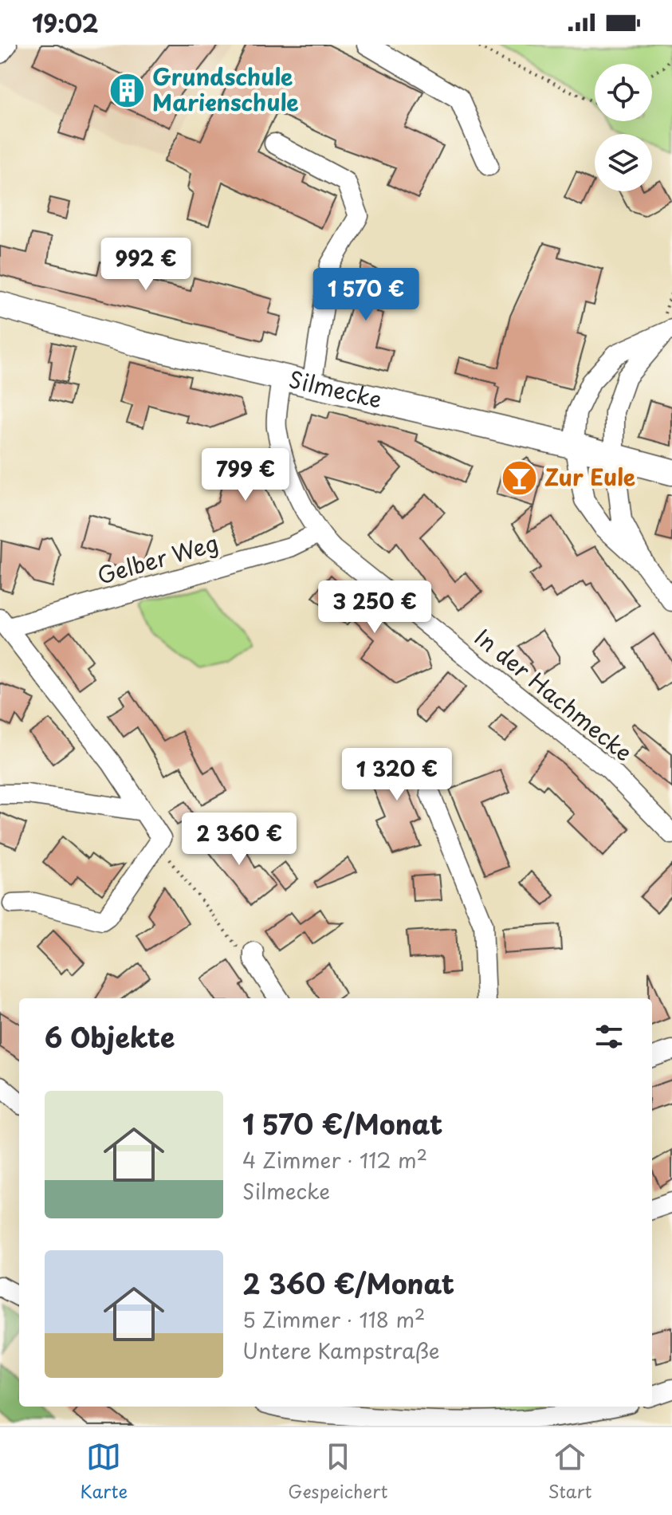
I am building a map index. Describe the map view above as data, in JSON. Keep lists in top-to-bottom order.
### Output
{
  "streets": {
    "main road": ["Silmecke"],
    "street": ["Gelber Weg", "In der Hachmecke"]
  },
  "crossings": [
    ["Silmecke", "In der Hachmecke"],
    ["Gelber Weg", "In der Hachmecke"]
  ],
  "places": {
    "building": ["Grundschule Marienschule"],
    "bar": ["Zur Eule"]
  },
  "page": {
    "status": "19:02",
    "price": [
      "992 €",
      "1 570 €",
      "799 €",
      "3 250 €",
      "1 320 €",
      "2 360 €"
    ],
    "heading": "6 Objekte",
    "list": [
      {
        "name": "1 570 €/Monat",
        "note": "4 Zimmer · 112 m² · Silmecke"
      },
      {
        "name": "2 360 €/Monat",
        "note": "5 Zimmer · 118 m² · Untere Kampstraße"
      }
    ],
    "tabs": ["Karte", "Gespeichert", "Start"]
  }
}
